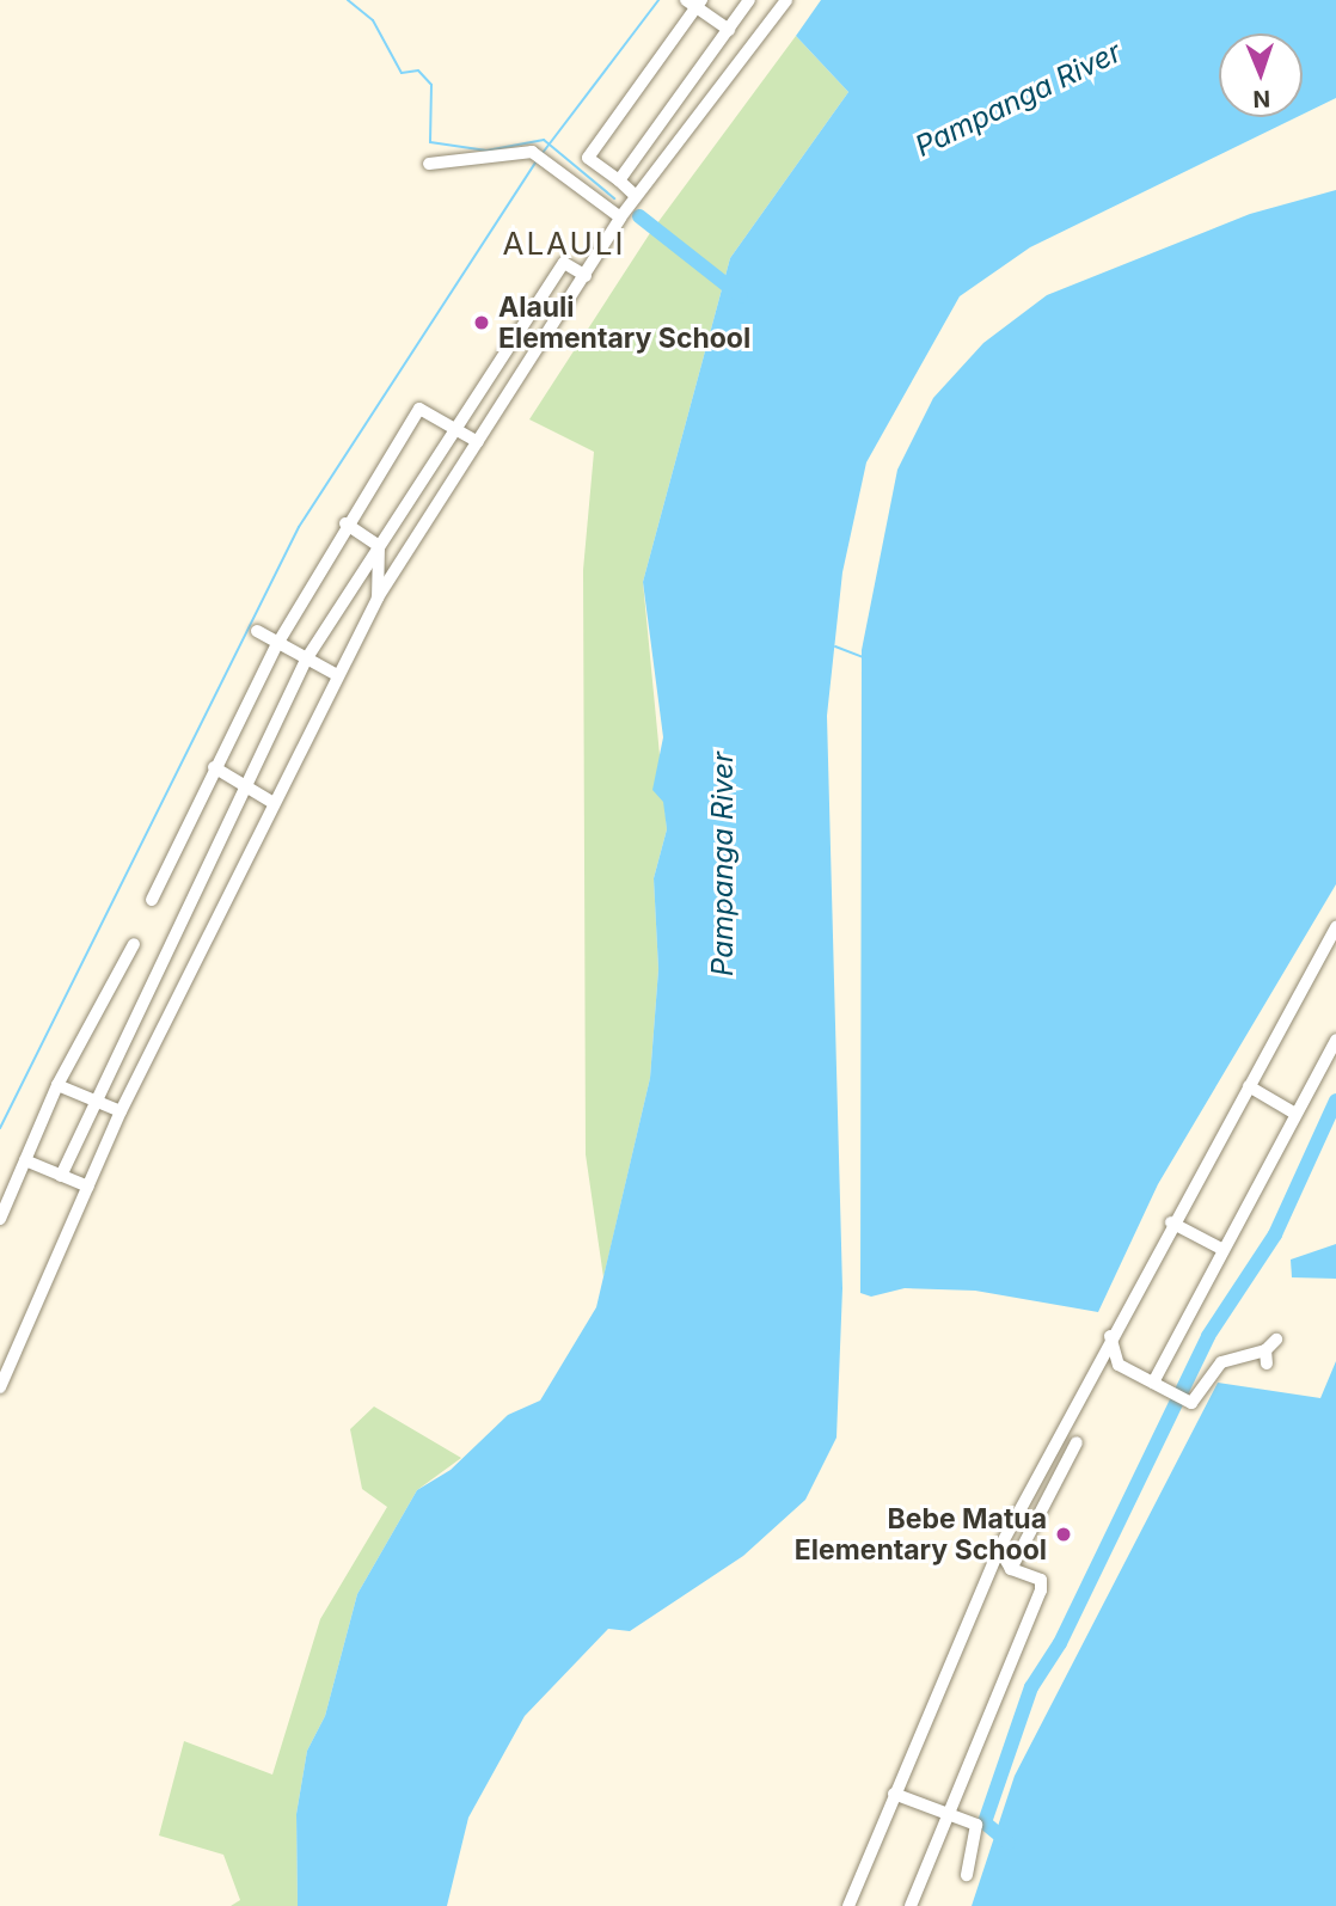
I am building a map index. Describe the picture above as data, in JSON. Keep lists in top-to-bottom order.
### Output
{
  "districts": ["ALAULI"],
  "water": ["Pampanga River"],
  "places": ["Alauli Elementary School", "Bebe Matua Elementary School"],
  "north": "bottom"
}
